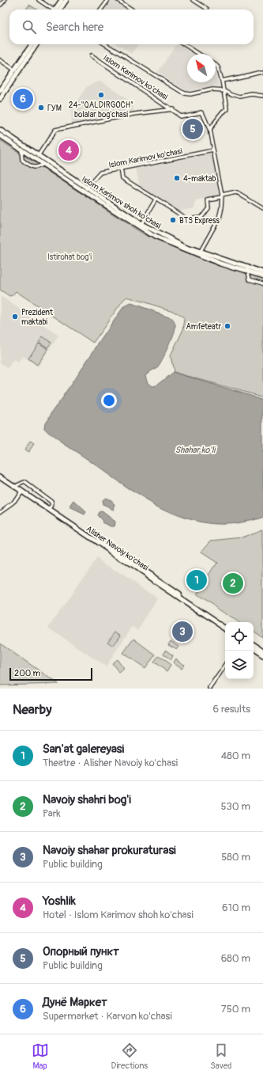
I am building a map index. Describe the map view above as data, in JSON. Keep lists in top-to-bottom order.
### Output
{
  "streets": {
    "main road": ["Islom Karimov shoh ko'chasi", "Alisher Navoiy ko'chasi"],
    "street": ["Islom Karimov ko‘chasi", "Islom Karimov ko'chasi"]
  },
  "crossings": [
    ["Islom Karimov ko'chasi", "Islom Karimov shoh ko'chasi"]
  ],
  "water": ["Shahar ko'li"],
  "parks": ["Istirohat bog'i"],
  "places": [
    "24-\"QALDIRGOCH\" bolalar bog'chasi",
    "ГУМ",
    "4-maktab",
    "BTS Express",
    "Prezident maktabi",
    "Amfeteatr"
  ],
  "scale_bar": "200 m",
  "north": "top left",
  "page": {
    "search": "Search here",
    "pins": [
      "6",
      "5",
      "4",
      "1",
      "2",
      "3"
    ],
    "scale": "200 m",
    "heading": ["Nearby", "6 results"],
    "list": [
      {
        "mark": "1",
        "name": "San'at galereyasi",
        "note": "Theatre · Alisher Navoiy ko'chasi",
        "value": "480 m"
      },
      {
        "mark": "2",
        "name": "Navoiy shahri bog'i",
        "note": "Park",
        "value": "530 m"
      },
      {
        "mark": "3",
        "name": "Navoiy shahar prokuraturasi",
        "note": "Public building",
        "value": "580 m"
      },
      {
        "mark": "4",
        "name": "Yoshlik",
        "note": "Hotel · Islom Karimov shoh ko'chasi",
        "value": "610 m"
      },
      {
        "mark": "5",
        "name": "Опорный пункт",
        "note": "Public building",
        "value": "680 m"
      },
      {
        "mark": "6",
        "name": "Дунё Маркет",
        "note": "Supermarket · Karvon ko'chasi",
        "value": "750 m"
      }
    ],
    "nav": ["Map", "Directions", "Saved"]
  }
}
